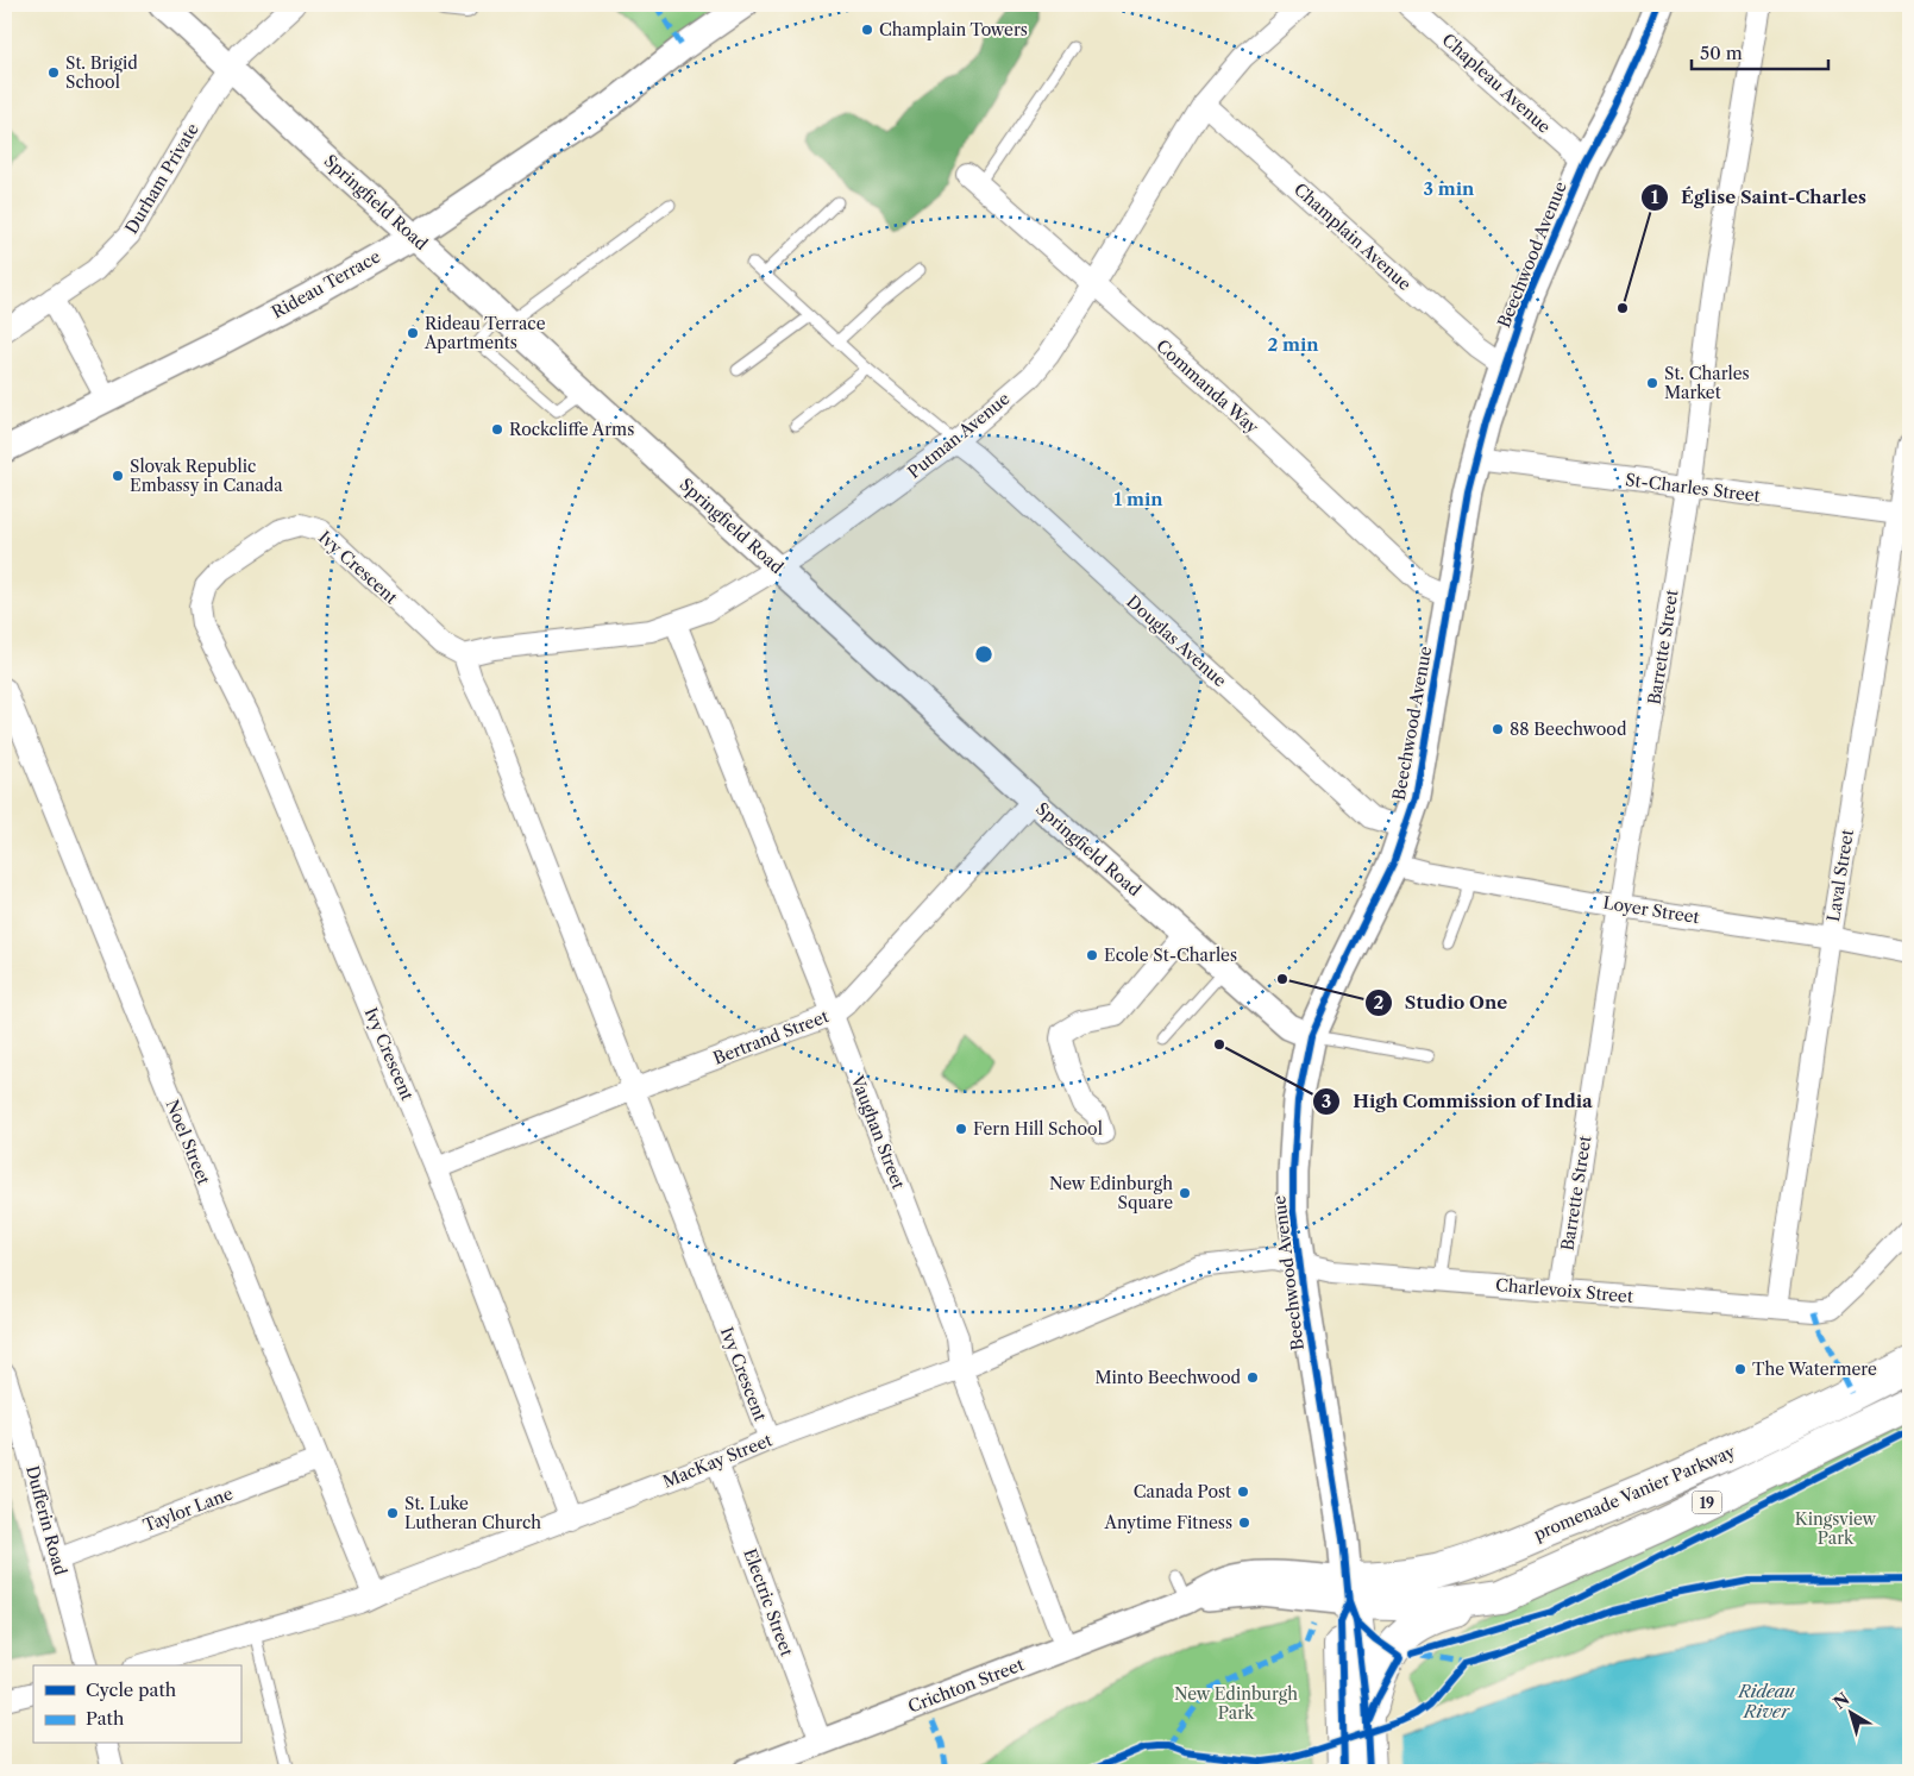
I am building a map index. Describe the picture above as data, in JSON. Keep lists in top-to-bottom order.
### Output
{
  "streets": {
    "main road": ["Beechwood Avenue", "promenade Vanier Parkway", "19"],
    "street": [
      "Chapleau Avenue",
      "Durham Private",
      "Springfield Road",
      "Champlain Avenue",
      "Rideau Terrace",
      "Commanda Way",
      "Putman Avenue",
      "St-Charles Street",
      "Ivy Crescent",
      "Douglas Avenue",
      "Barrette Street",
      "Laval Street",
      "Loyer Street",
      "Bertrand Street",
      "Vaughan Street",
      "Noel Street",
      "Charlevoix Street",
      "MacKay Street",
      "Taylor Lane",
      "Dufferin Road",
      "Electric Street",
      "Crichton Street"
    ]
  },
  "crossings": [
    ["Chapleau Avenue", "Beechwood Avenue"],
    ["Durham Private", "Springfield Road"],
    ["Springfield Road", "Beechwood Avenue"],
    ["Springfield Road", "Rideau Terrace"],
    ["Springfield Road", "Putman Avenue"],
    ["Springfield Road", "Bertrand Street"],
    ["Champlain Avenue", "Beechwood Avenue"],
    ["Champlain Avenue", "Putman Avenue"],
    ["Beechwood Avenue", "Commanda Way"],
    ["Beechwood Avenue", "St-Charles Street"],
    ["Beechwood Avenue", "Douglas Avenue"],
    ["Beechwood Avenue", "Loyer Street"],
    ["Beechwood Avenue", "Charlevoix Street"],
    ["Beechwood Avenue", "MacKay Street"],
    ["Beechwood Avenue", "promenade Vanier Parkway"],
    ["Beechwood Avenue", "19"],
    ["Beechwood Avenue", "Crichton Street"],
    ["Commanda Way", "Putman Avenue"],
    ["Putman Avenue", "Ivy Crescent"],
    ["Putman Avenue", "Douglas Avenue"],
    ["Putman Avenue", "Vaughan Street"],
    ["St-Charles Street", "Barrette Street"],
    ["St-Charles Street", "Laval Street"],
    ["Ivy Crescent", "Bertrand Street"],
    ["Ivy Crescent", "MacKay Street"],
    ["Barrette Street", "Loyer Street"],
    ["Barrette Street", "Charlevoix Street"],
    ["Laval Street", "Loyer Street"],
    ["Laval Street", "Charlevoix Street"],
    ["Bertrand Street", "Vaughan Street"],
    ["Vaughan Street", "MacKay Street"],
    ["Vaughan Street", "Crichton Street"],
    ["Noel Street", "MacKay Street"],
    ["Noel Street", "Taylor Lane"],
    ["Charlevoix Street", "MacKay Street"],
    ["MacKay Street", "Electric Street"],
    ["promenade Vanier Parkway", "19"],
    ["promenade Vanier Parkway", "Crichton Street"],
    ["19", "Crichton Street"],
    ["Taylor Lane", "Dufferin Road"],
    ["Electric Street", "Crichton Street"]
  ],
  "water": ["Rideau River"],
  "parks": ["Kingsview Park", "New Edinburgh Park"],
  "places": [
    "Champlain Towers",
    "St. Brigid School",
    "Église Saint-Charles",
    "Rideau Terrace Apartments",
    "St. Charles Market",
    "Rockcliffe Arms",
    "Slovak Republic Embassy in Canada",
    "88 Beechwood",
    "Ecole St-Charles",
    "Studio One",
    "High Commission of India",
    "Fern Hill School",
    "New Edinburgh Square",
    "The Watermere",
    "Minto Beechwood",
    "Canada Post",
    "St. Luke Lutheran Church",
    "Anytime Fitness"
  ],
  "legend": ["Cycle path", "Path"],
  "scale_bar": "50 m",
  "north": "top left",
  "rings": ["3 min", "2 min", "1 min"]
}
